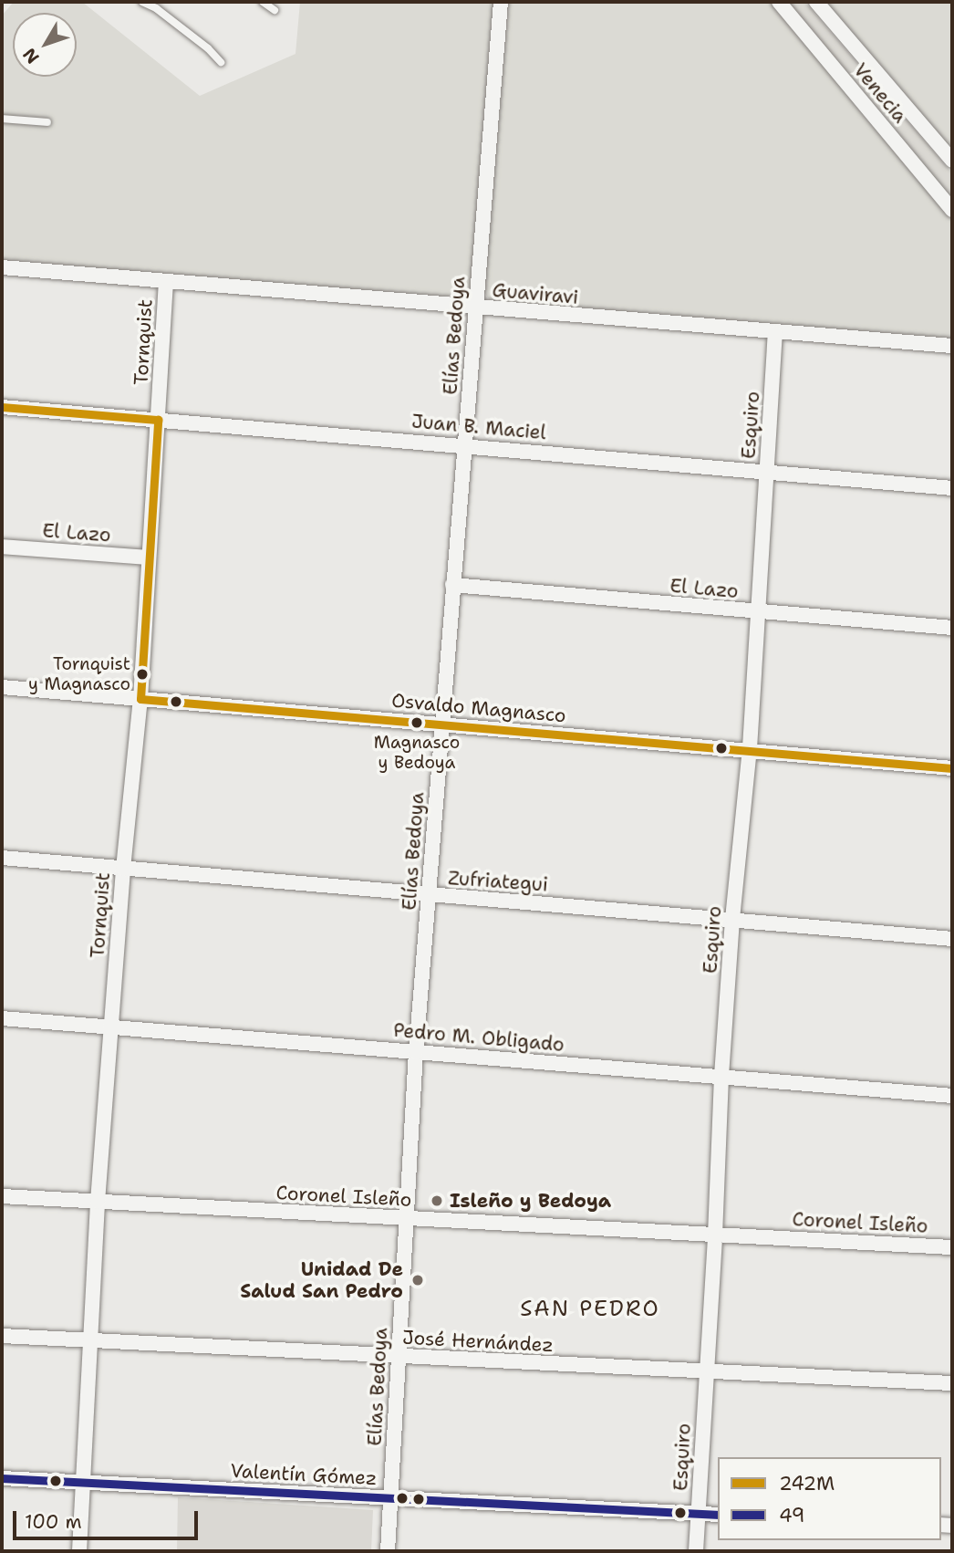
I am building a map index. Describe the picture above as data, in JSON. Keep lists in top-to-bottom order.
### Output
{
  "streets": {
    "street": [
      "Venecia",
      "Guaviravi",
      "Elías Bedoya",
      "Tornquist",
      "Esquiro",
      "Juan B. Maciel",
      "El Lazo",
      "Osvaldo Magnasco",
      "Zufriategui",
      "Pedro M. Obligado",
      "Coronel Isleño",
      "José Hernández",
      "Valentín Gómez"
    ]
  },
  "crossings": [
    ["Guaviravi", "Elías Bedoya"],
    ["Guaviravi", "Tornquist"],
    ["Guaviravi", "Esquiro"],
    ["Elías Bedoya", "Juan B. Maciel"],
    ["Elías Bedoya", "El Lazo"],
    ["Elías Bedoya", "Osvaldo Magnasco"],
    ["Elías Bedoya", "Zufriategui"],
    ["Elías Bedoya", "Pedro M. Obligado"],
    ["Elías Bedoya", "Coronel Isleño"],
    ["Elías Bedoya", "José Hernández"],
    ["Elías Bedoya", "Valentín Gómez"],
    ["Tornquist", "Juan B. Maciel"],
    ["Tornquist", "El Lazo"],
    ["Tornquist", "Osvaldo Magnasco"],
    ["Tornquist", "Zufriategui"],
    ["Tornquist", "Pedro M. Obligado"],
    ["Tornquist", "Coronel Isleño"],
    ["Tornquist", "José Hernández"],
    ["Tornquist", "Valentín Gómez"],
    ["Esquiro", "Juan B. Maciel"],
    ["Esquiro", "El Lazo"],
    ["Esquiro", "Osvaldo Magnasco"],
    ["Esquiro", "Zufriategui"],
    ["Esquiro", "Pedro M. Obligado"],
    ["Esquiro", "Coronel Isleño"],
    ["Esquiro", "José Hernández"],
    ["Esquiro", "Valentín Gómez"]
  ],
  "districts": ["SAN PEDRO"],
  "places": [
    "Tornquist y Magnasco",
    "Magnasco y Bedoya",
    "Isleño y Bedoya",
    "Unidad De Salud San Pedro"
  ],
  "lines": ["transit line 242M", "transit line 49"],
  "legend": ["242M", "49"],
  "scale_bar": "100 m",
  "north": "bottom left"
}
